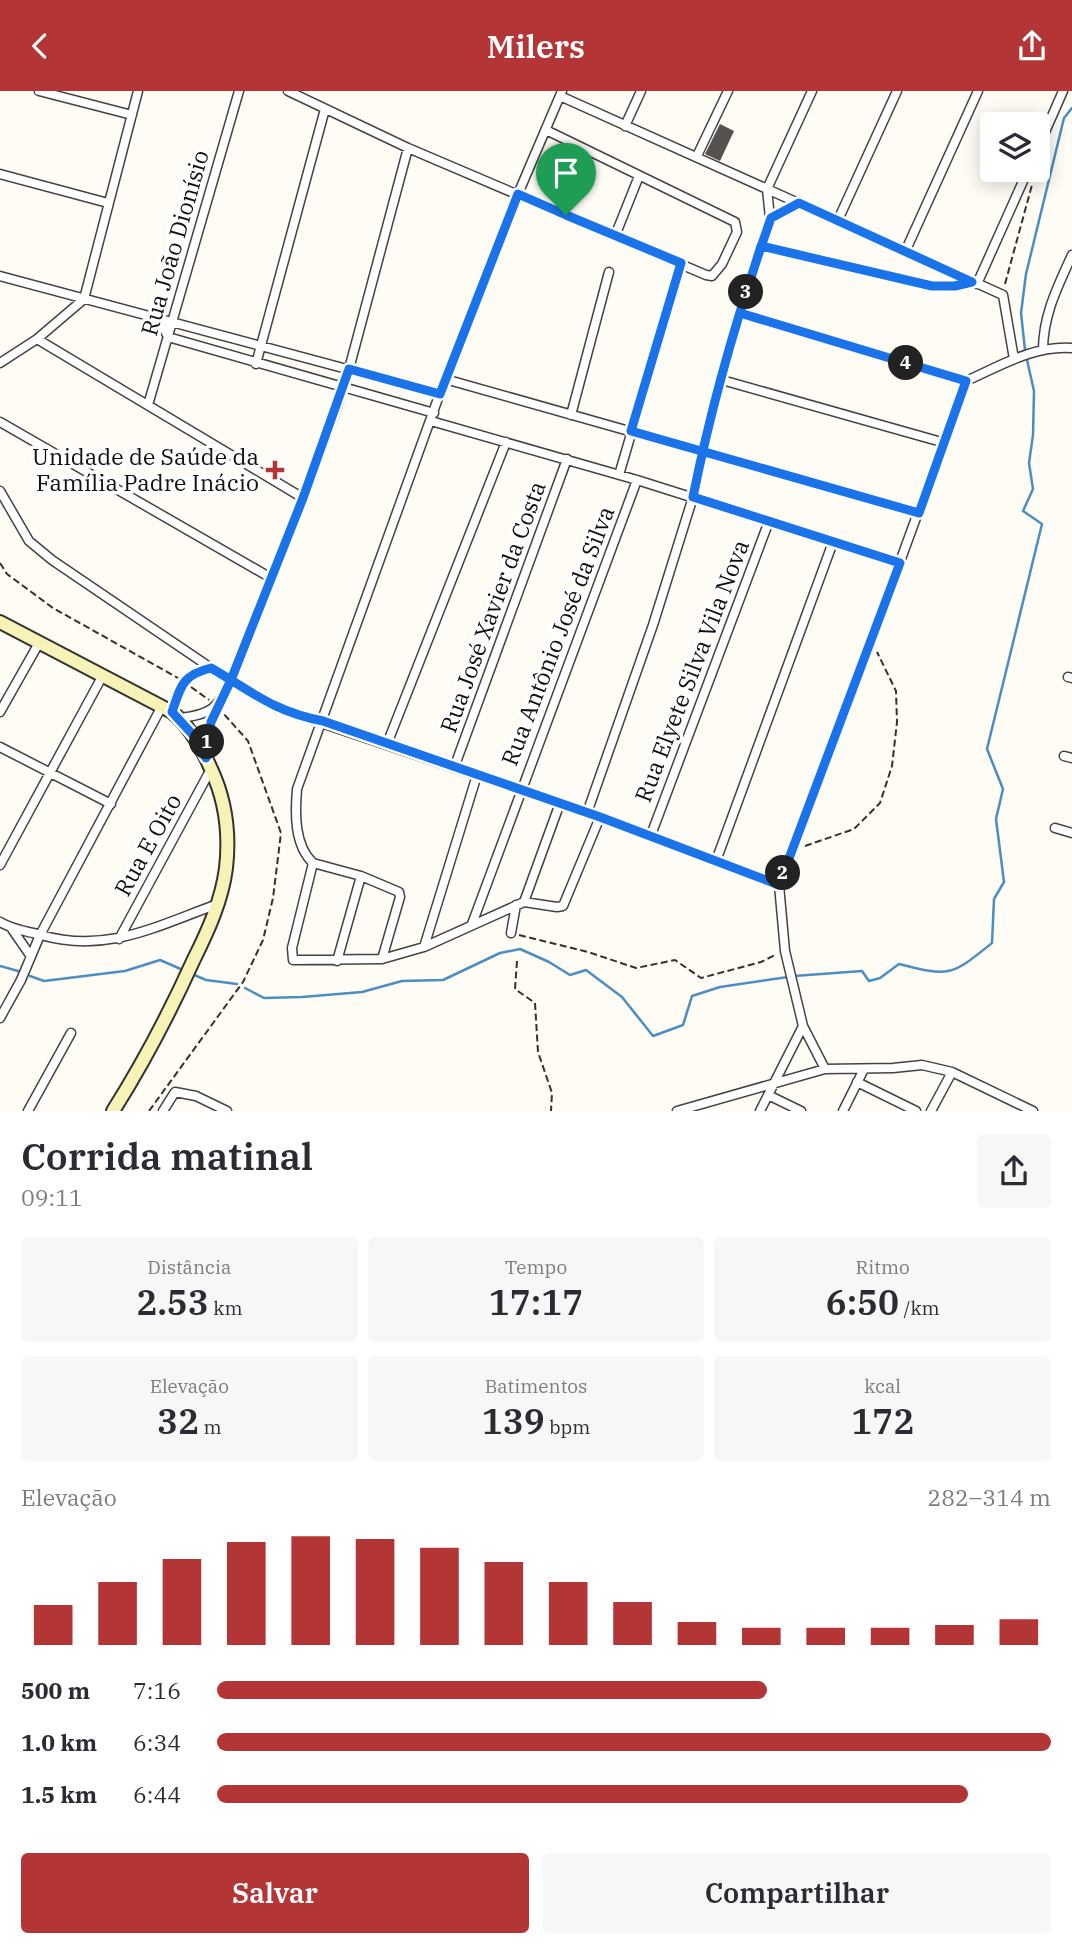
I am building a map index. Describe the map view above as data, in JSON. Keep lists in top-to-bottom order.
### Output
{
  "streets": {
    "street": [
      "Rua João Dionísio",
      "Rua José Xavier da Costa",
      "Rua Antônio José da Silva",
      "Rua Elyete Silva Vila Nova",
      "Rua E Oito"
    ]
  },
  "places": {
    "health": ["Unidade de Saúde da Família Padre Inácio"]
  },
  "page": {
    "header": "Milers",
    "pins": [
      "3",
      "4",
      "1",
      "2"
    ],
    "heading": ["Corrida matinal", "09:11"],
    "stats": [
      ["Distância", "2.53 km"],
      ["Tempo", "17:17"],
      ["Ritmo", "6:50 /km"],
      ["Elevação", "32 m"],
      ["Batimentos", "139 bpm"],
      ["kcal", "172"]
    ],
    "chart": ["Elevação", "282–314 m"],
    "list": [
      {
        "name": "500 m",
        "note": "7:16"
      },
      {
        "name": "1.0 km",
        "note": "6:34"
      },
      {
        "name": "1.5 km",
        "note": "6:44"
      }
    ],
    "buttons": ["Salvar", "Compartilhar"]
  }
}
